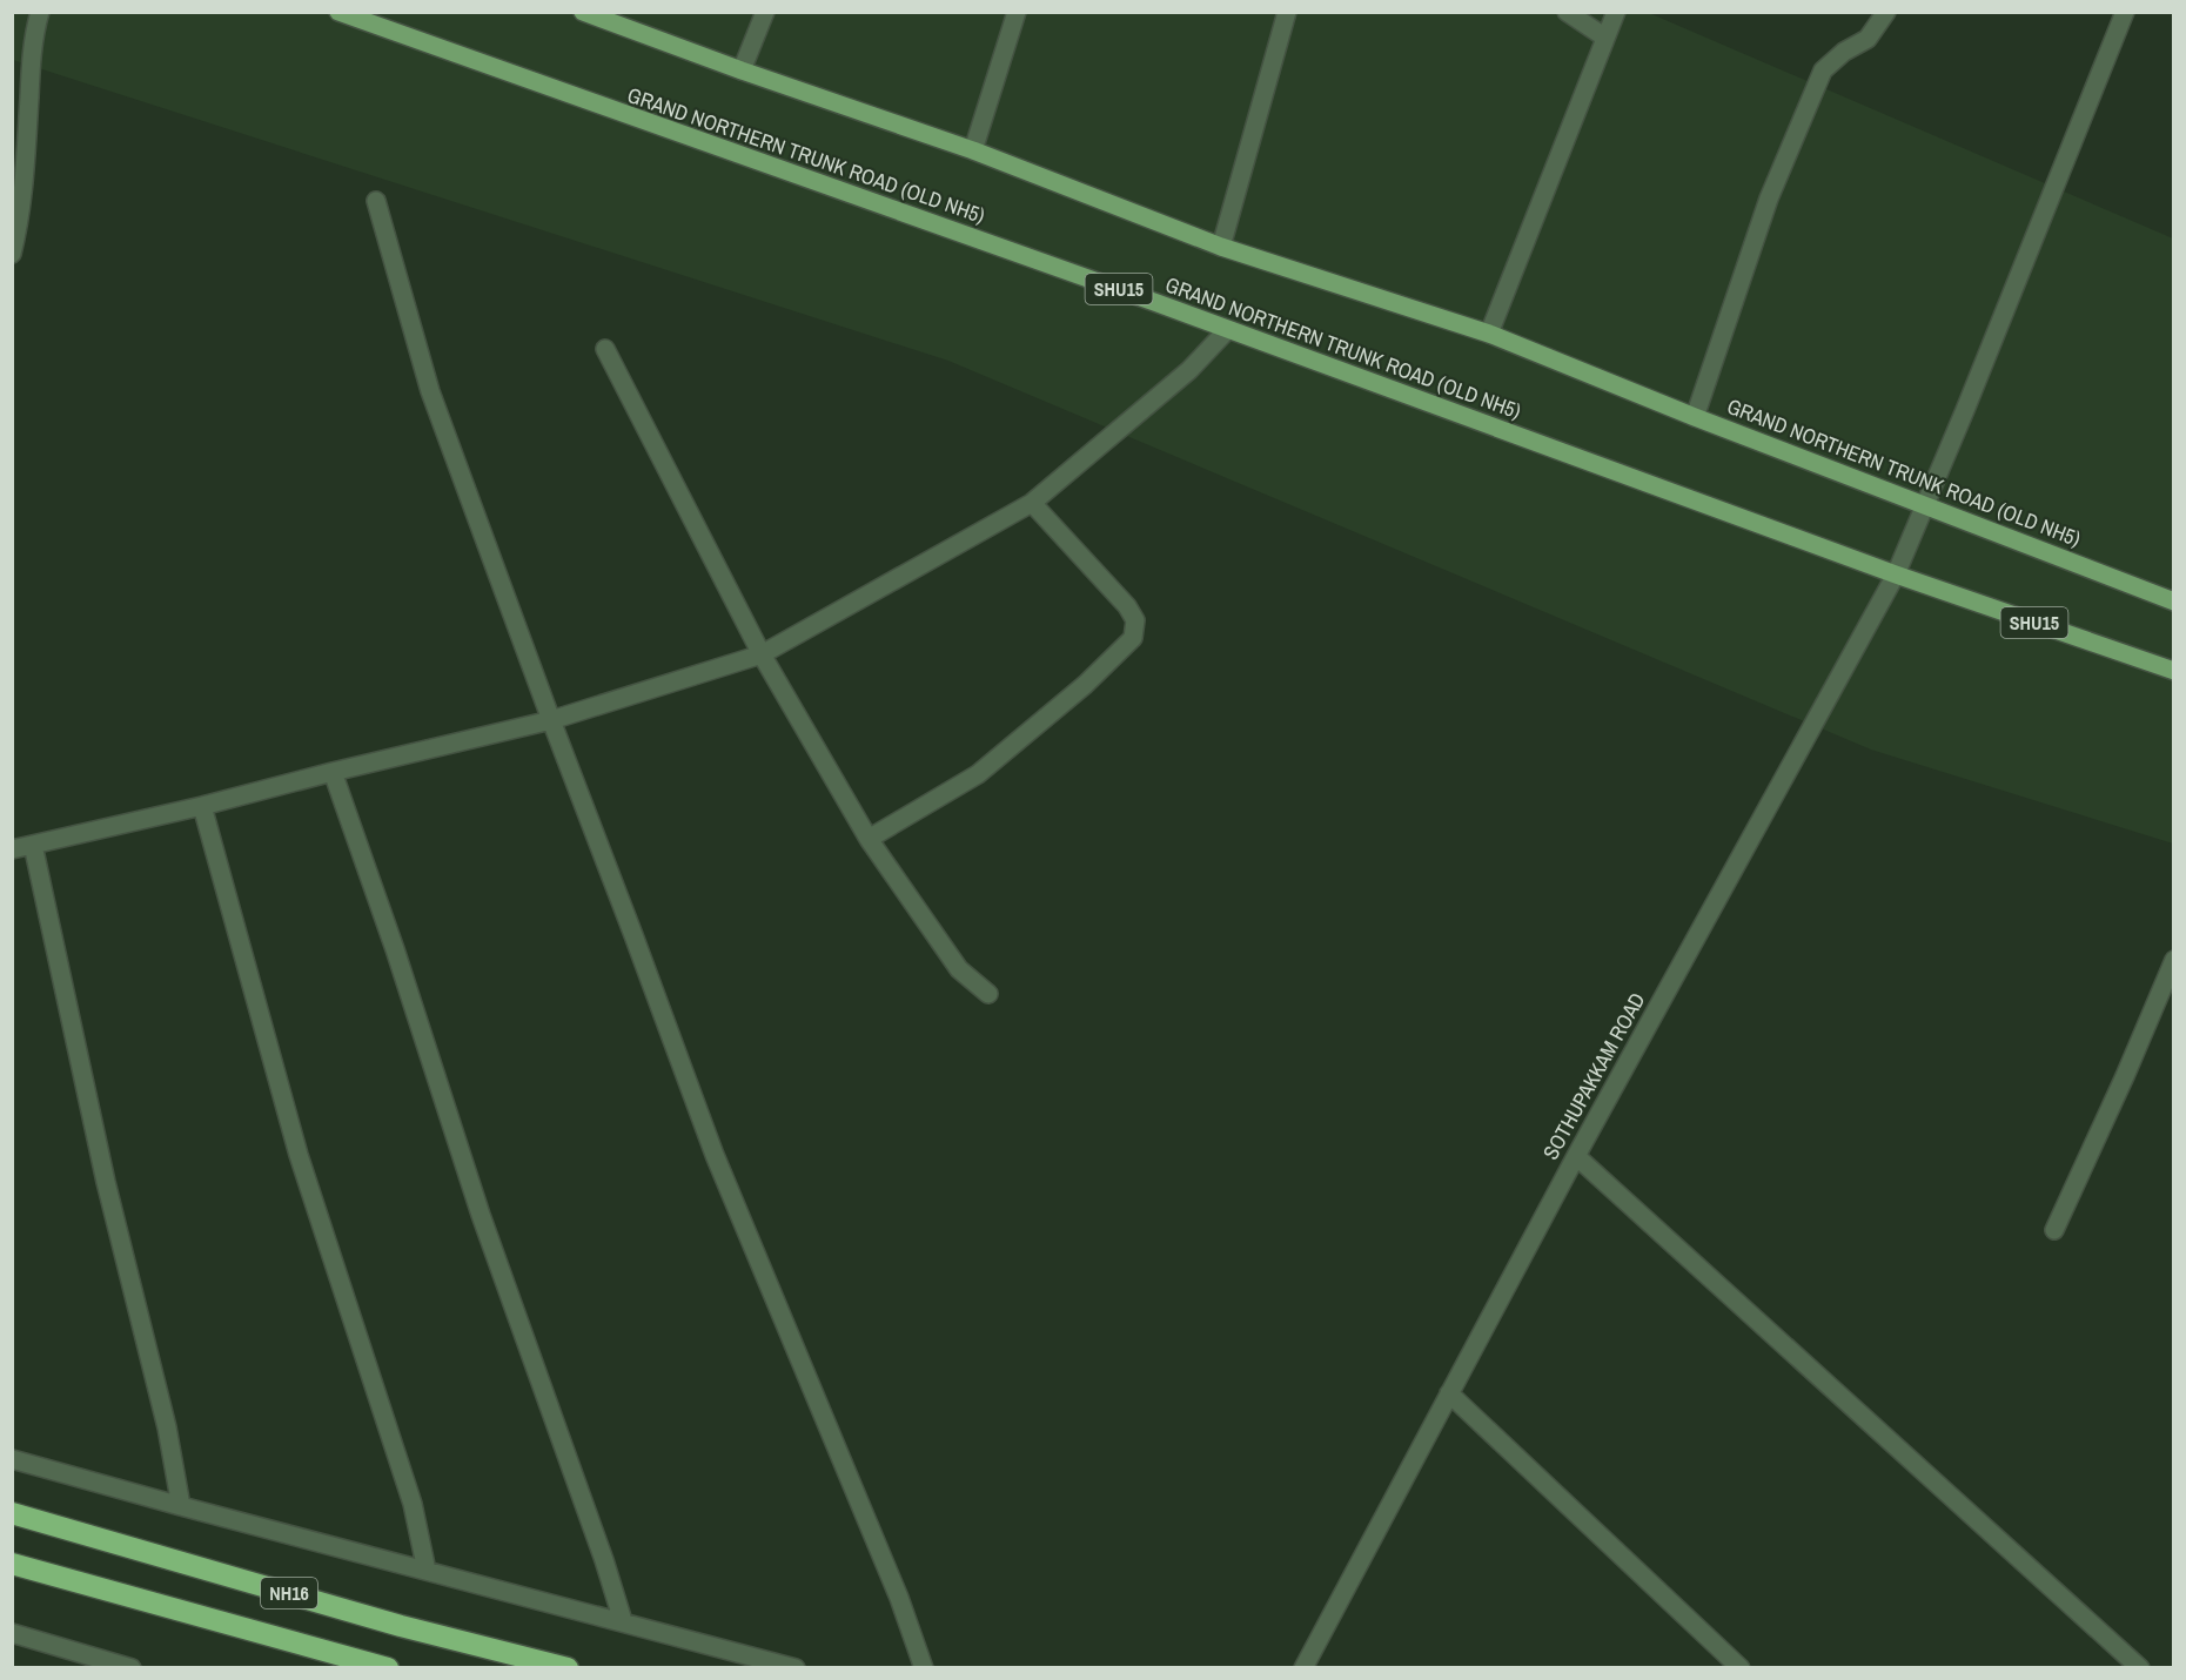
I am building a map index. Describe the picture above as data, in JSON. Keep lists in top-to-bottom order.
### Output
{
  "streets": {
    "highway": ["NH16"],
    "main road": ["GRAND NORTHERN TRUNK ROAD (OLD NH5)", "SHU15"],
    "street": ["SOTHUPAKKAM ROAD"]
  },
  "crossings": [
    ["GRAND NORTHERN TRUNK ROAD (OLD NH5)", "SOTHUPAKKAM ROAD"]
  ]
}
